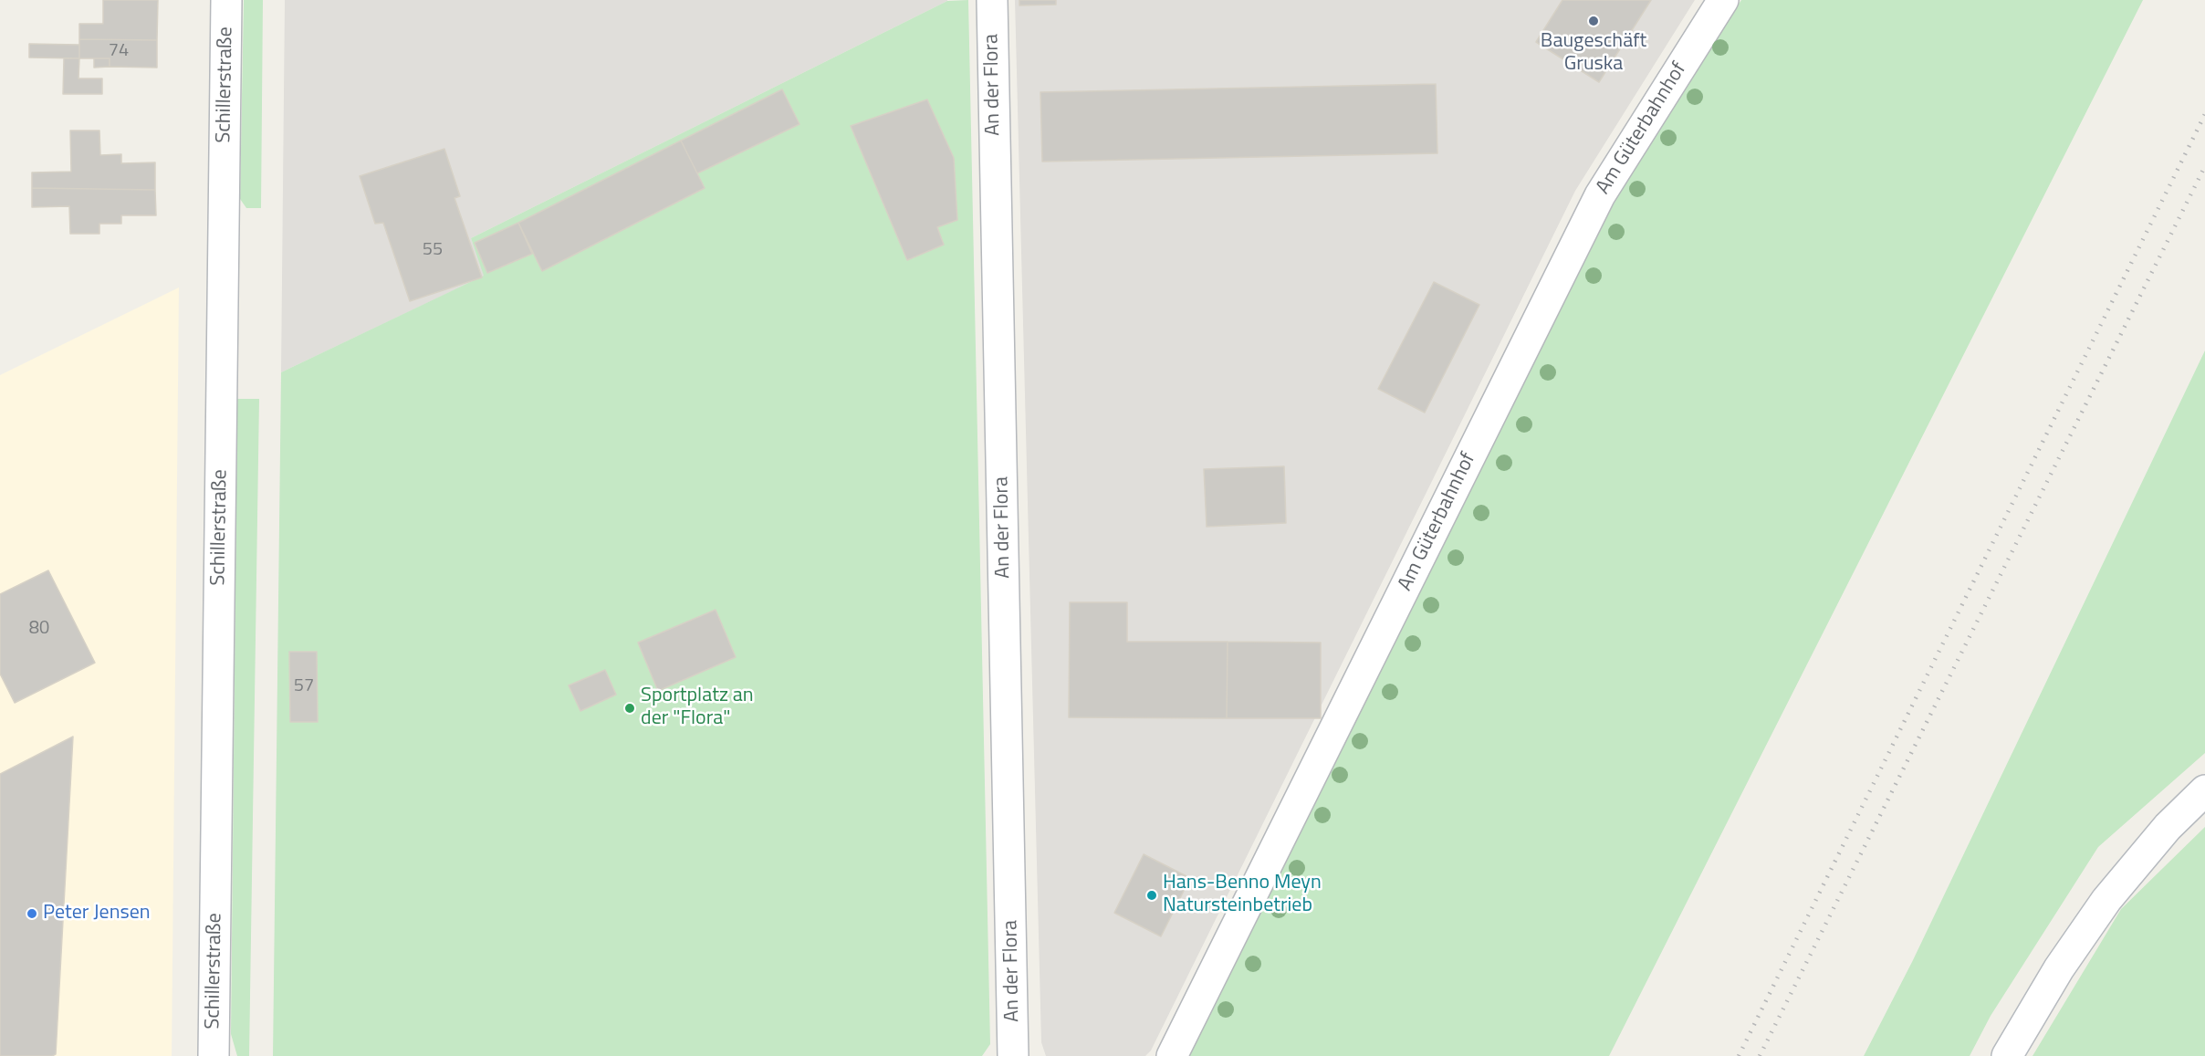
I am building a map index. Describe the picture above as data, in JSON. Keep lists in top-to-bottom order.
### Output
{
  "streets": {
    "street": ["Schillerstraße", "An der Flora", "Am Güterbahnhof"]
  },
  "places": [
    "Baugeschäft Gruska",
    "Sportplatz an der \"Flora\"",
    "Hans-Benno Meyn Natursteinbetrieb",
    "Peter Jensen"
  ],
  "house_numbers": [
    "74",
    "55",
    "80",
    "57"
  ]
}
